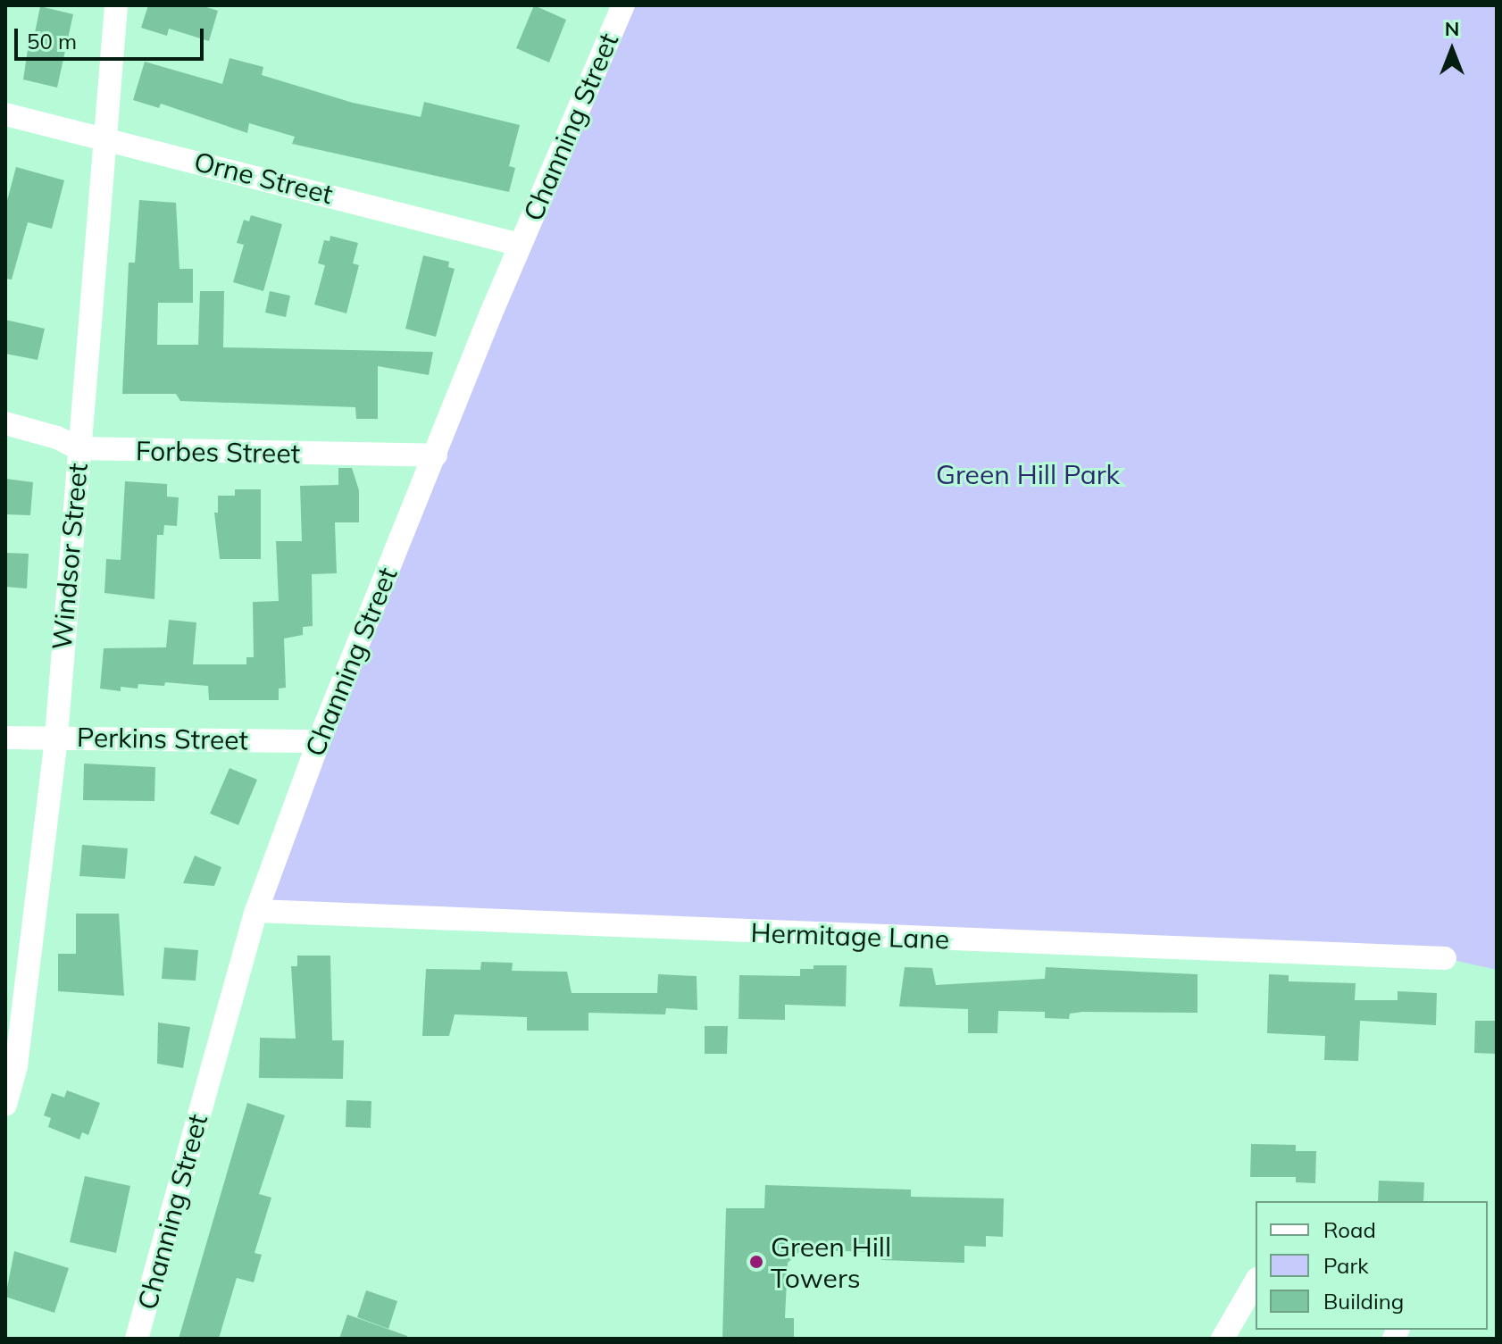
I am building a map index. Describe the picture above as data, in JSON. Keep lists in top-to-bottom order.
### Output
{
  "streets": {
    "street": [
      "Channing Street",
      "Orne Street",
      "Forbes Street",
      "Windsor Street",
      "Perkins Street",
      "Hermitage Lane"
    ]
  },
  "crossings": [
    ["Channing Street", "Orne Street"],
    ["Channing Street", "Forbes Street"],
    ["Channing Street", "Perkins Street"],
    ["Channing Street", "Hermitage Lane"],
    ["Orne Street", "Windsor Street"],
    ["Forbes Street", "Windsor Street"],
    ["Windsor Street", "Perkins Street"]
  ],
  "parks": ["Green Hill Park"],
  "places": ["Green Hill Towers"],
  "legend": ["Road", "Park", "Building"],
  "scale_bar": "50 m",
  "north": "top"
}
